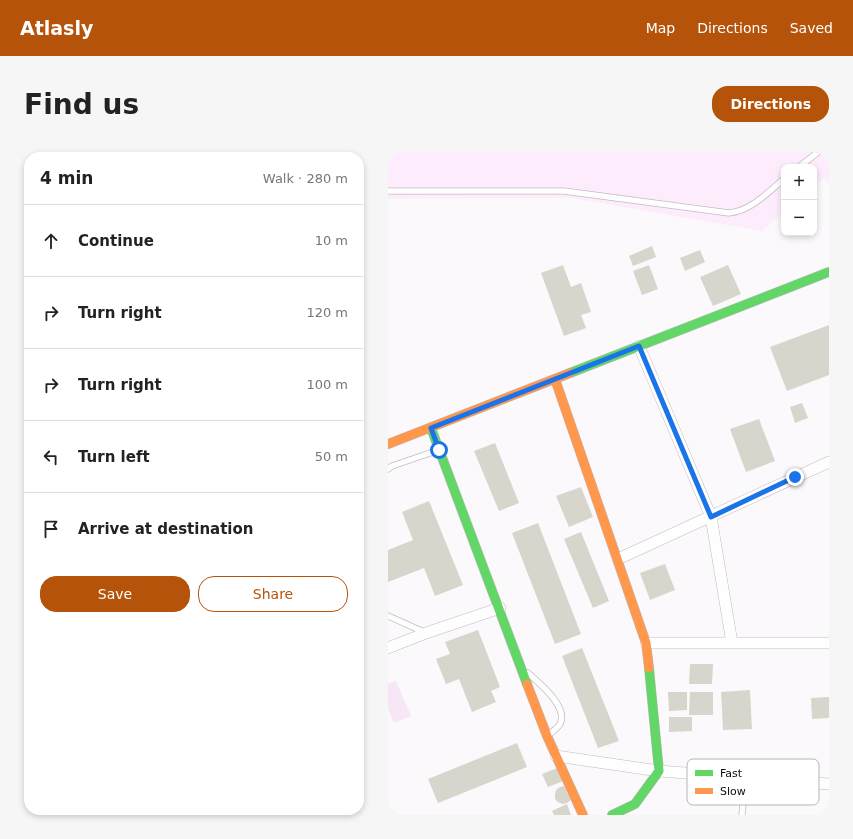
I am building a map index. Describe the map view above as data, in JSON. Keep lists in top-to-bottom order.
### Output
{
  "legend": ["Fast", "Slow"],
  "page": {
    "header": "Atlasly",
    "nav": ["Map", "Directions", "Saved"],
    "buttons": [
      "Directions",
      ["Save", "Share"]
    ],
    "title": "Find us",
    "heading": ["4 min", "Walk · 280 m"],
    "map_buttons": ["+", "−"],
    "list": [
      ["Continue", "10 m"],
      ["Turn right", "120 m"],
      ["Turn right", "100 m"],
      ["Turn left", "50 m"],
      "Arrive at destination"
    ]
  }
}
